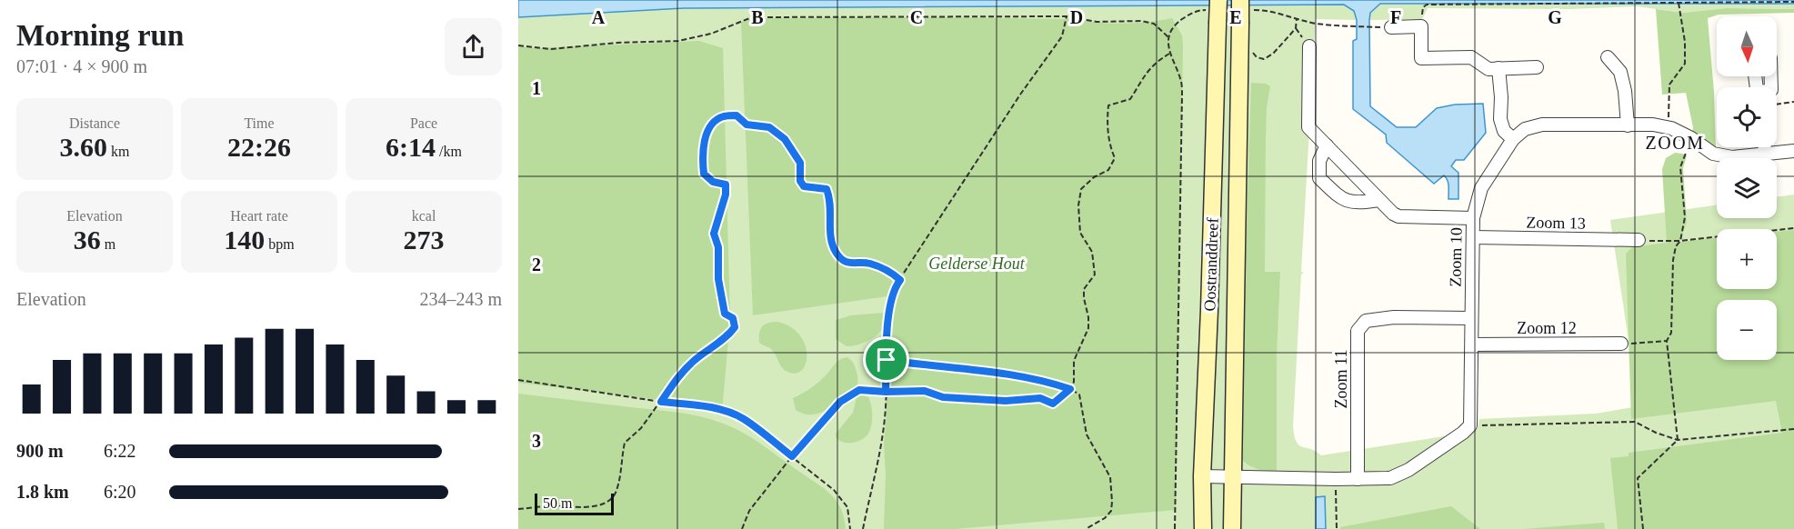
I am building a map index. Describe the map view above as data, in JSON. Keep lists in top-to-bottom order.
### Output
{
  "streets": {
    "main road": ["Oostranddreef"],
    "street": [
      "Zoom 13",
      "Zoom 10",
      "Zoom 12",
      "Zoom 11"
    ]
  },
  "crossings": [
    ["Zoom 13", "Zoom 10"],
    ["Zoom 10", "Zoom 12"],
    ["Zoom 10", "Zoom 11"]
  ],
  "districts": ["ZOOM"],
  "parks": ["Gelderse Hout"],
  "scale_bar": "50 m",
  "north": "bottom",
  "page": {
    "heading": ["Morning run", "07:01 · 4 × 900 m"],
    "map_buttons": ["+", "−"],
    "stats": [
      ["Distance", "3.60 km"],
      ["Time", "22:26"],
      ["Pace", "6:14 /km"],
      ["Elevation", "36 m"],
      ["Heart rate", "140 bpm"],
      ["kcal", "273"]
    ],
    "chart": ["Elevation", "234–243 m"],
    "list": [
      {
        "name": "900 m",
        "note": "6:22"
      },
      {
        "name": "1.8 km",
        "note": "6:20"
      }
    ],
    "scale": "50 m"
  },
  "grid": {
    "columns": [
      "A",
      "B",
      "C",
      "D",
      "E",
      "F",
      "G"
    ],
    "rows": ["1", "2", "3"]
  }
}
